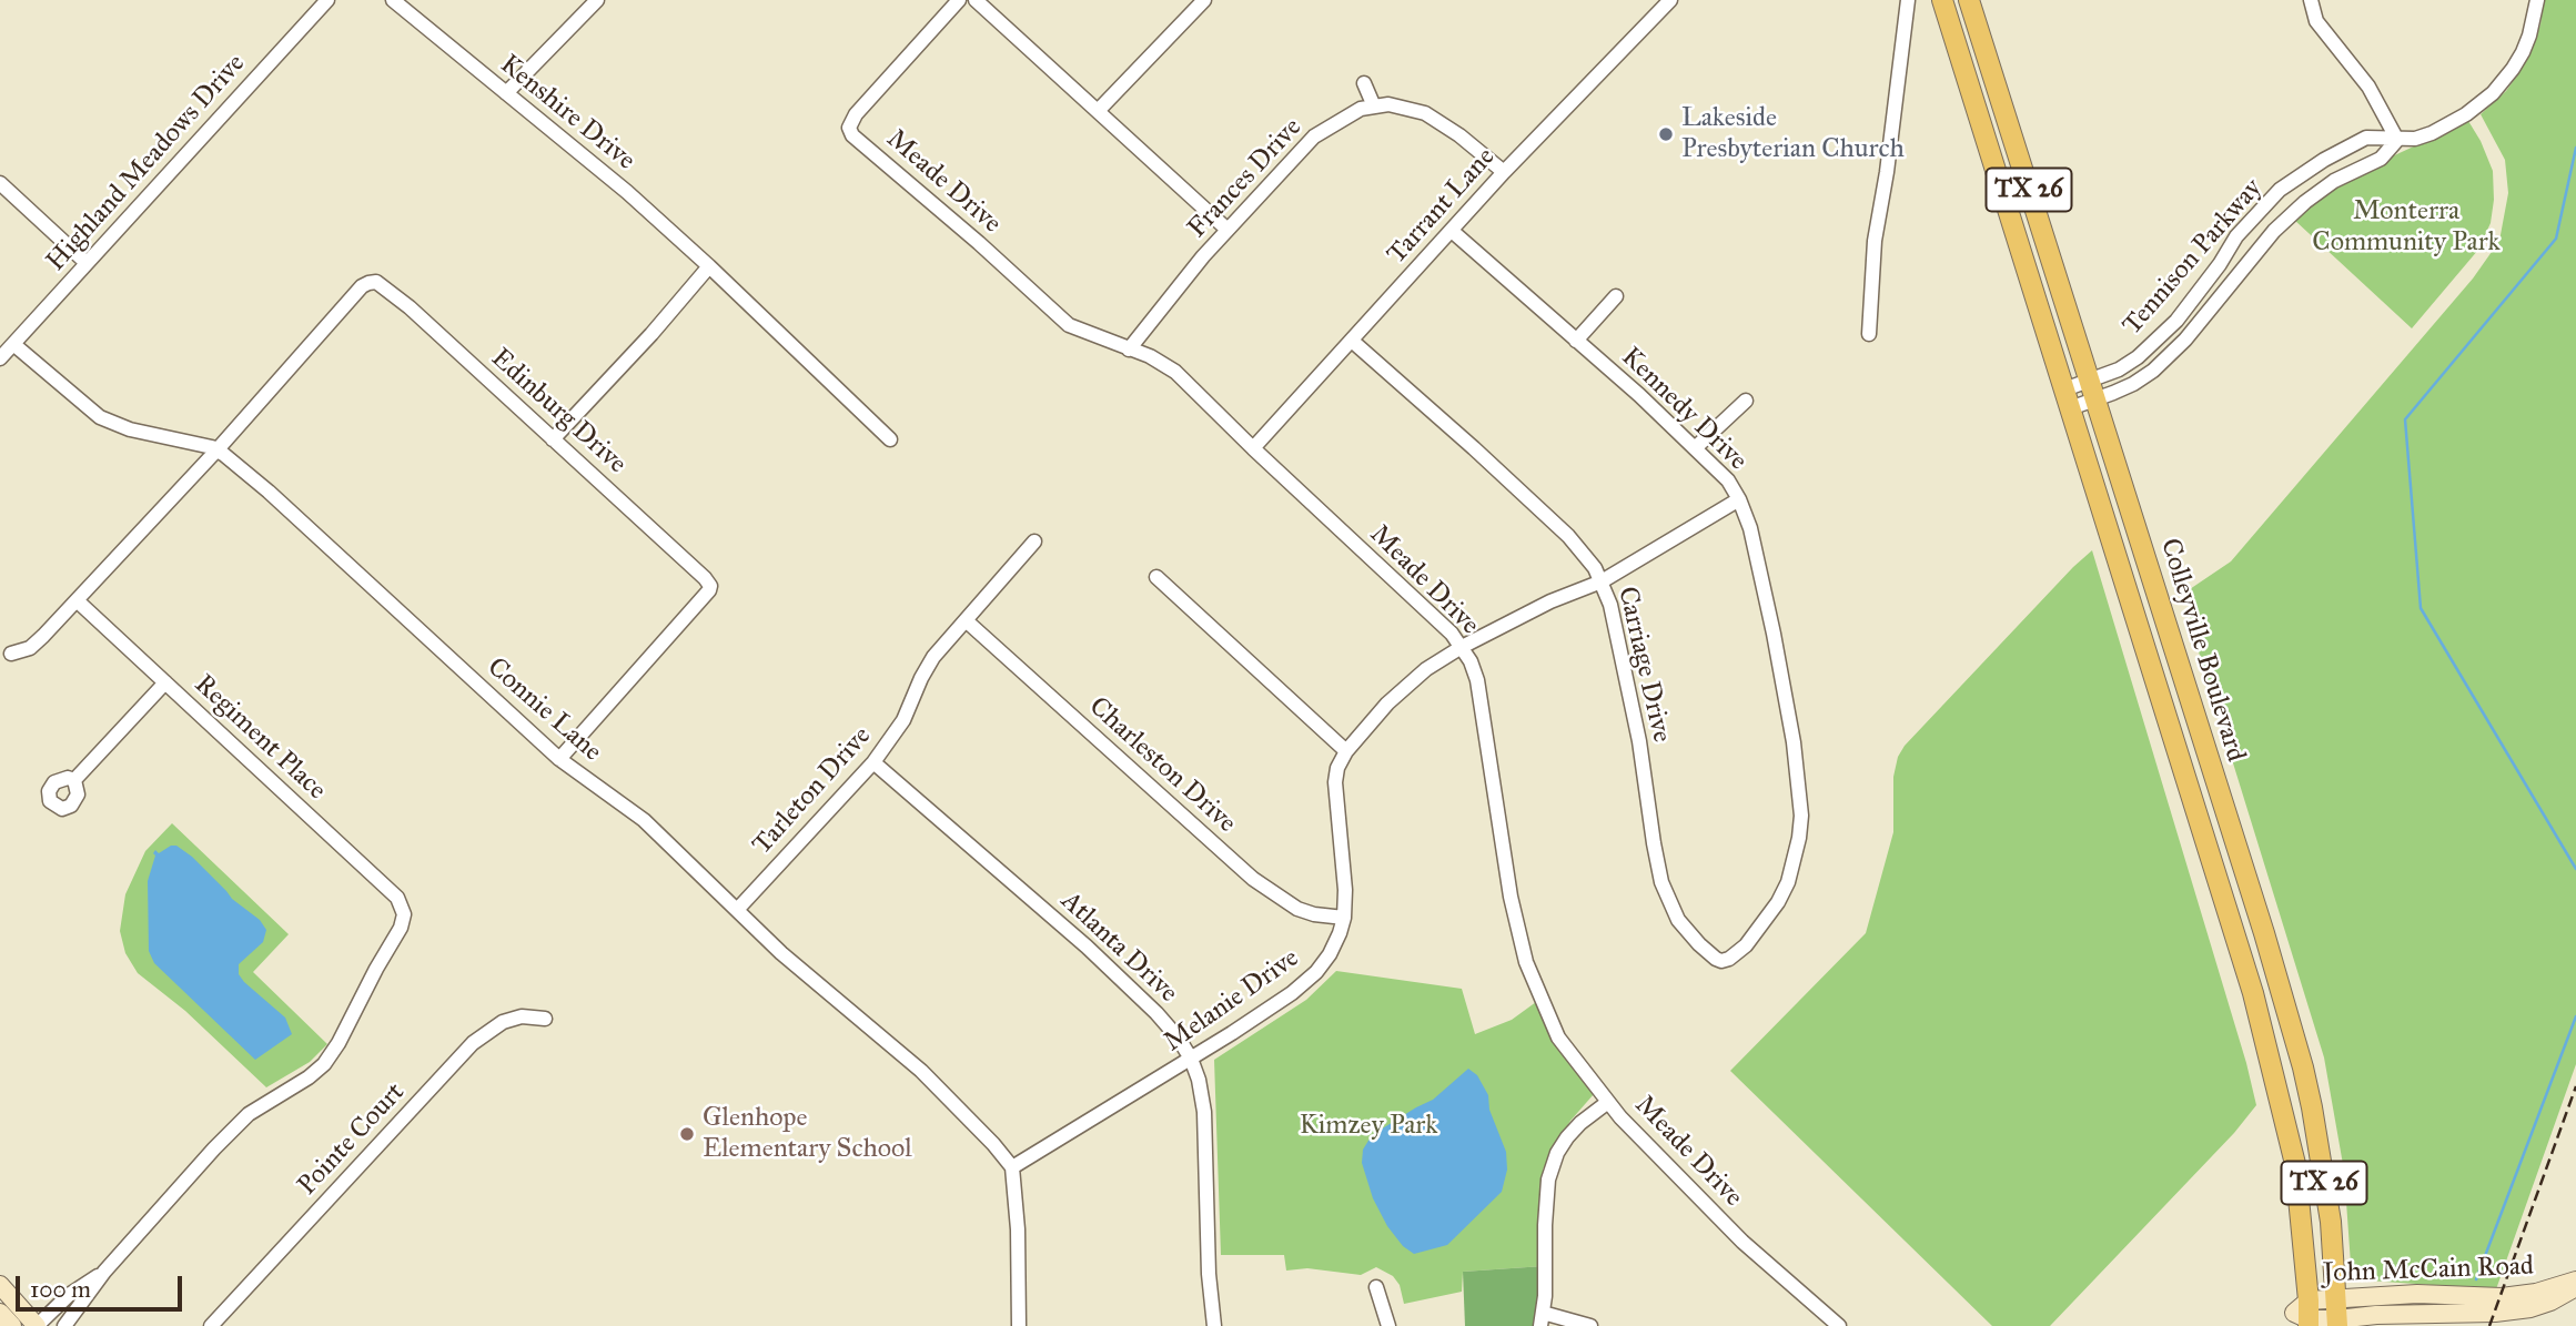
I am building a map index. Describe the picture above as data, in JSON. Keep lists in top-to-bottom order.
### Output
{
  "streets": {
    "main road": ["TX 26", "Colleyville Boulevard", "John McCain Road"],
    "street": [
      "Kenshire Drive",
      "Highland Meadows Drive",
      "Frances Drive",
      "Meade Drive",
      "Tarrant Lane",
      "Tennison Parkway",
      "Kennedy Drive",
      "Edinburg Drive",
      "Carriage Drive",
      "Connie Lane",
      "Regiment Place",
      "Charleston Drive",
      "Tarleton Drive",
      "Atlanta Drive",
      "Melanie Drive",
      "Pointe Court"
    ]
  },
  "crossings": [
    ["Highland Meadows Drive", "Connie Lane"],
    ["Frances Drive", "Meade Drive"],
    ["Frances Drive", "Tarrant Lane"],
    ["Meade Drive", "Tarrant Lane"],
    ["Meade Drive", "Melanie Drive"],
    ["Tarrant Lane", "Kennedy Drive"],
    ["Tarrant Lane", "Carriage Drive"],
    ["Tennison Parkway", "Colleyville Boulevard"],
    ["Kennedy Drive", "Carriage Drive"],
    ["Kennedy Drive", "Melanie Drive"],
    ["Edinburg Drive", "Connie Lane"],
    ["Colleyville Boulevard", "John McCain Road"],
    ["Carriage Drive", "Melanie Drive"],
    ["Connie Lane", "Tarleton Drive"],
    ["Connie Lane", "Melanie Drive"],
    ["Charleston Drive", "Tarleton Drive"],
    ["Charleston Drive", "Melanie Drive"],
    ["Tarleton Drive", "Atlanta Drive"],
    ["Atlanta Drive", "Melanie Drive"]
  ],
  "parks": ["Monterra Community Park", "Kimzey Park"],
  "places": ["Lakeside Presbyterian Church", "Glenhope Elementary School"],
  "scale_bar": "100 m"
}
